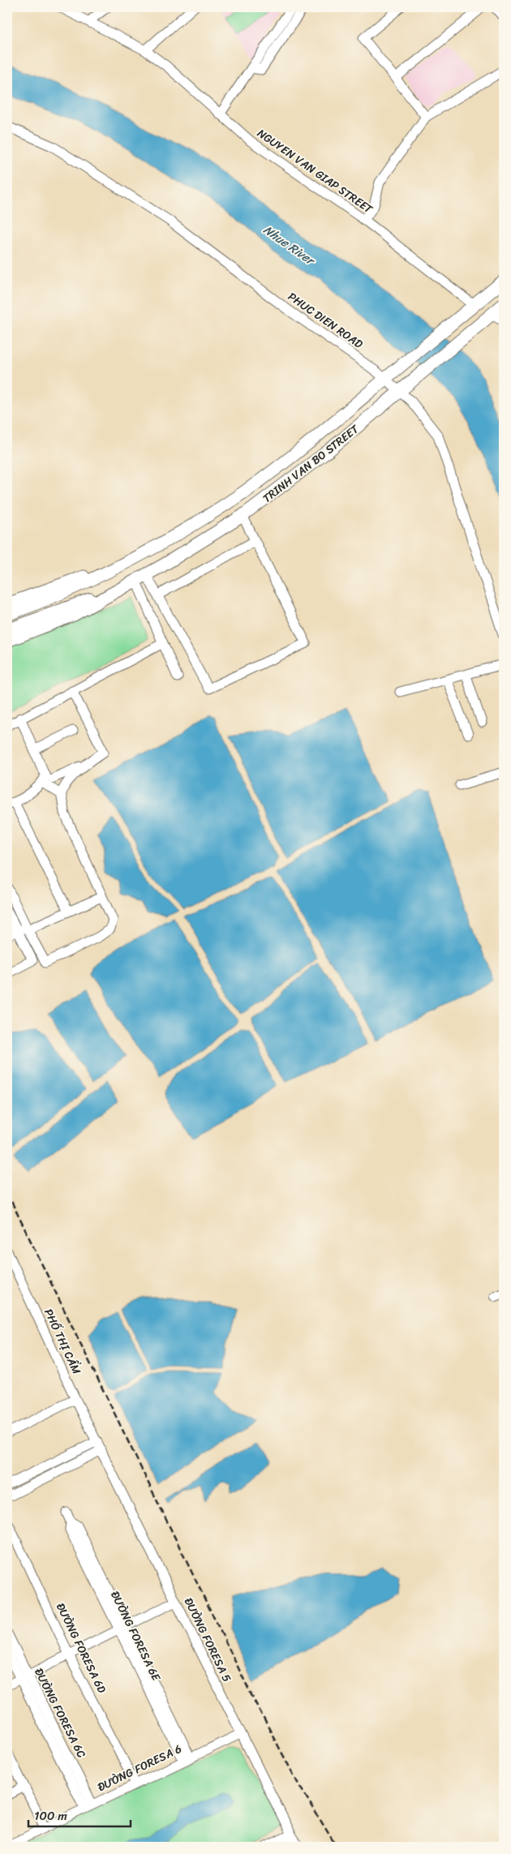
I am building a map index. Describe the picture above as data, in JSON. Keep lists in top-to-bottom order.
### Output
{
  "streets": {
    "main road": ["TRINH VAN BO STREET"],
    "street": [
      "NGUYEN VAN GIAP STREET",
      "PHUC DIEN ROAD",
      "PHỐ THỊ CẨM",
      "ĐƯỜNG FORESA 6E",
      "ĐƯỜNG FORESA 5",
      "ĐƯỜNG FORESA 6D",
      "ĐƯỜNG FORESA 6C",
      "ĐƯỜNG FORESA 6"
    ]
  },
  "crossings": [
    ["NGUYEN VAN GIAP STREET", "TRINH VAN BO STREET"],
    ["PHUC DIEN ROAD", "TRINH VAN BO STREET"],
    ["PHỐ THỊ CẨM", "ĐƯỜNG FORESA 5"],
    ["ĐƯỜNG FORESA 6E", "ĐƯỜNG FORESA 6"],
    ["ĐƯỜNG FORESA 5", "ĐƯỜNG FORESA 6"],
    ["ĐƯỜNG FORESA 6D", "ĐƯỜNG FORESA 6"],
    ["ĐƯỜNG FORESA 6C", "ĐƯỜNG FORESA 6"]
  ],
  "water": ["Nhue River"],
  "scale_bar": "100 m"
}
